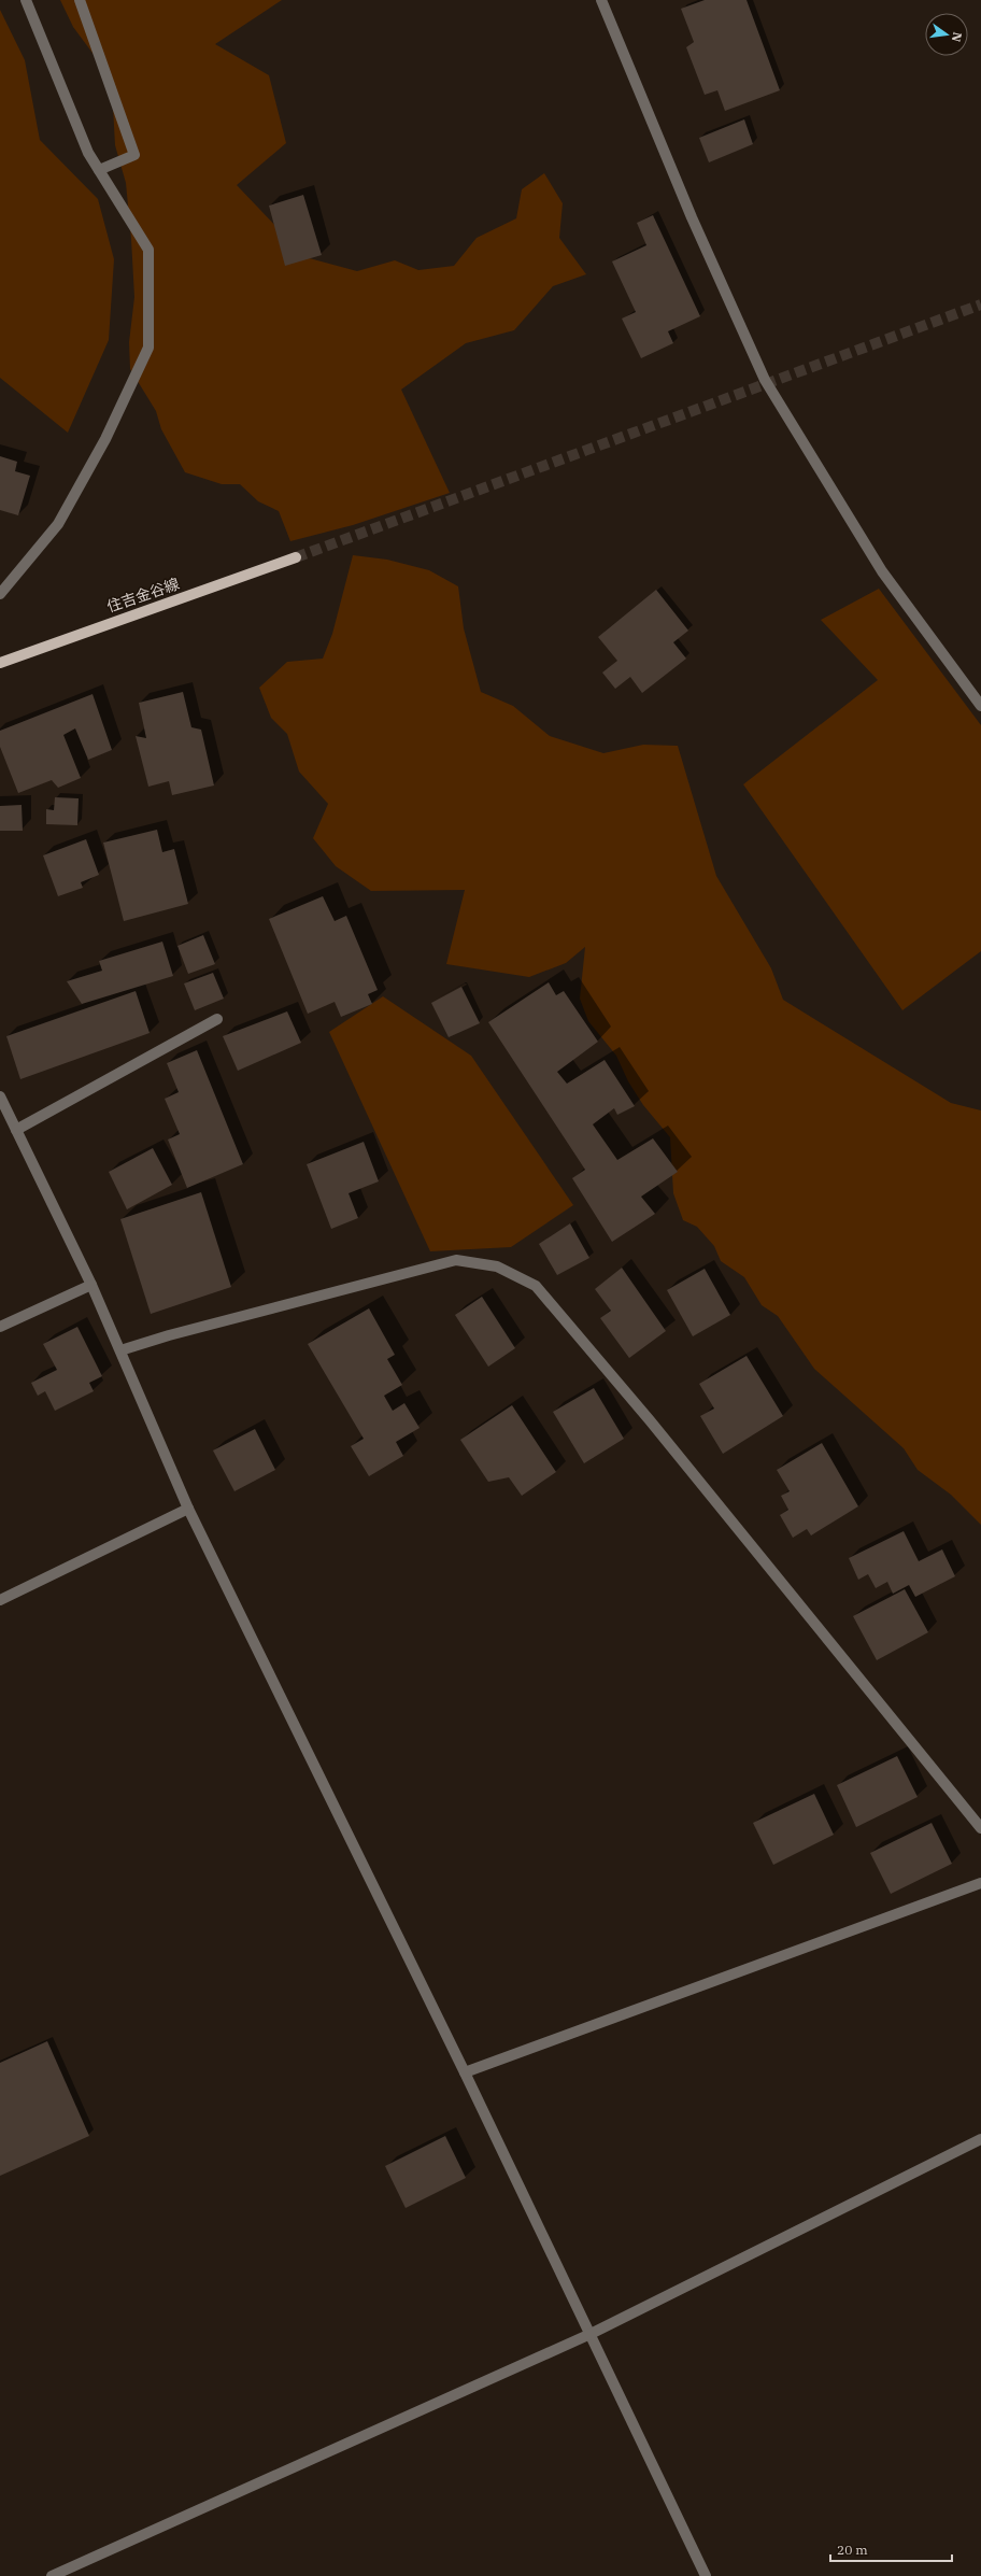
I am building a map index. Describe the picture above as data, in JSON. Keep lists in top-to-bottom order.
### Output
{
  "streets": {
    "main road": ["住吉金谷線"]
  },
  "scale_bar": "20 m",
  "north": "right"
}
